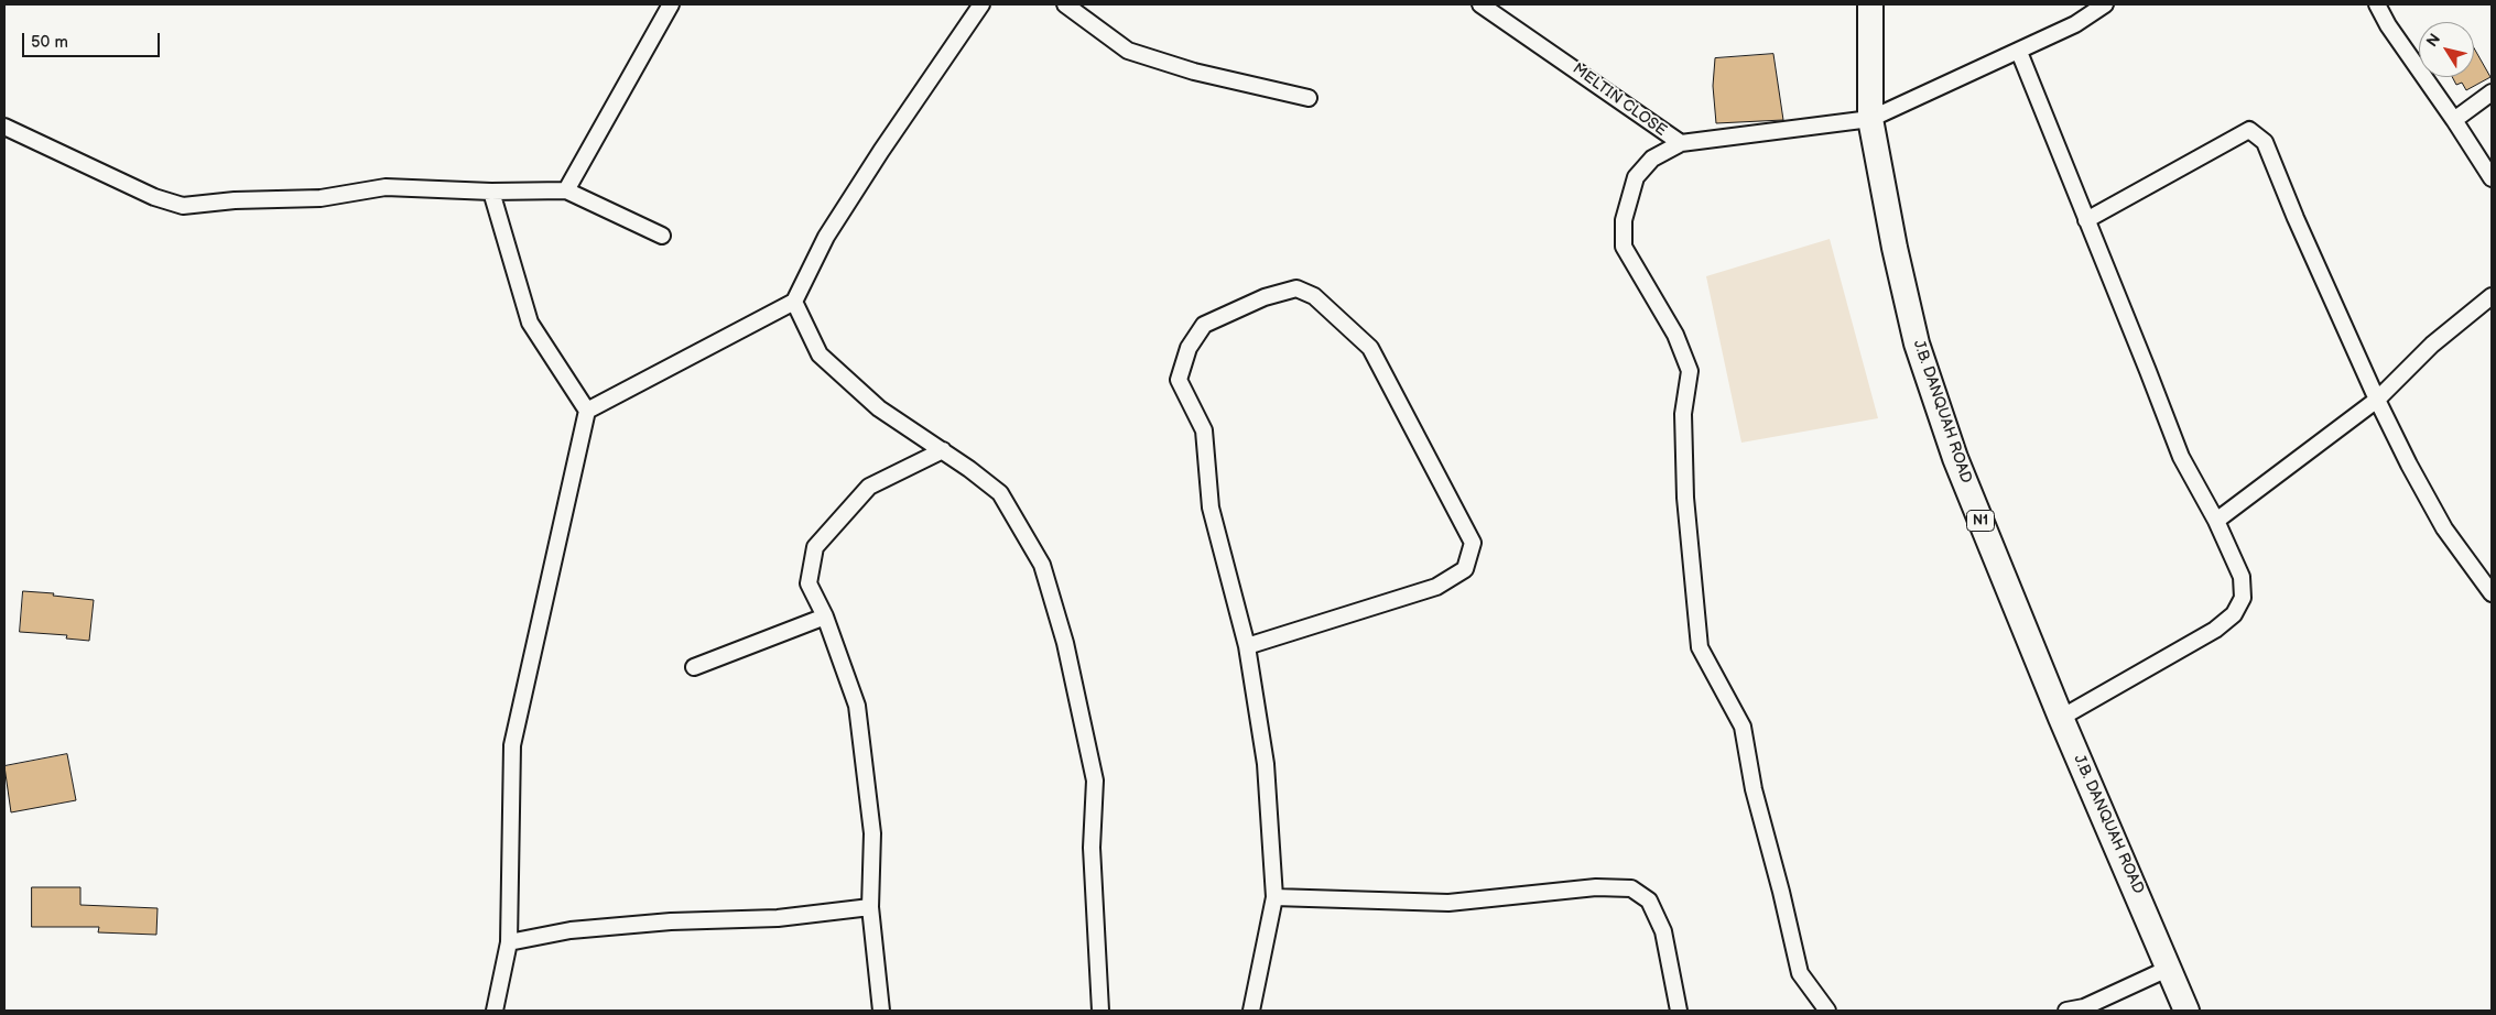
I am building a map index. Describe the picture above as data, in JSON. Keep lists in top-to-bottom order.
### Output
{
  "streets": {
    "highway": ["J.B. DANQUAH ROAD", "N1"],
    "street": ["MELTIN CLOSE"]
  },
  "crossings": [
    ["MELTIN CLOSE", "J.B. DANQUAH ROAD"]
  ],
  "scale_bar": "50 m",
  "north": "top left"
}
